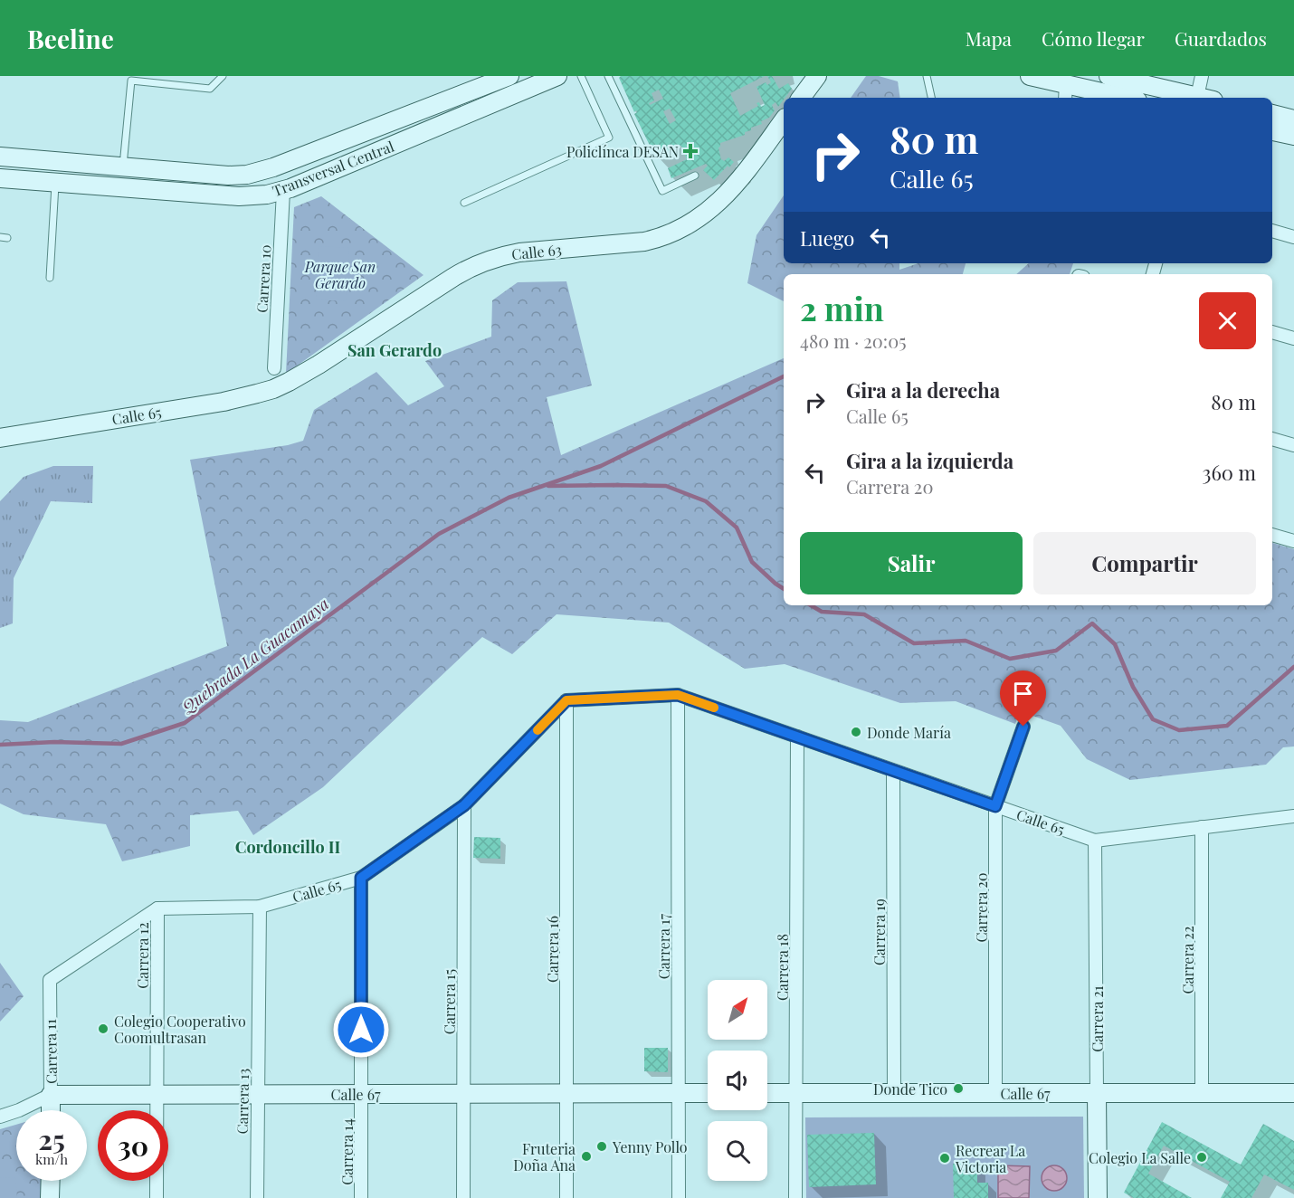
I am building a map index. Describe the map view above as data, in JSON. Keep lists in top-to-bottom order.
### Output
{
  "streets": {
    "street": [
      "Transversal Central",
      "Calle 63",
      "Carrera 10",
      "Calle 65",
      "Carrera 20",
      "Carrera 19",
      "Carrera 17",
      "Carrera 16",
      "Carrera 12",
      "Carrera 22",
      "Carrera 18",
      "Carrera 15",
      "Carrera 21",
      "Carrera 11",
      "Calle 67",
      "Carrera 13",
      "Carrera 14"
    ]
  },
  "crossings": [
    ["Transversal Central", "Carrera 10"],
    ["Calle 63", "Calle 65"],
    ["Calle 65", "Carrera 20"],
    ["Calle 65", "Carrera 19"],
    ["Calle 65", "Carrera 17"],
    ["Calle 65", "Carrera 16"],
    ["Calle 65", "Carrera 12"],
    ["Calle 65", "Carrera 22"],
    ["Calle 65", "Carrera 18"],
    ["Calle 65", "Carrera 15"],
    ["Calle 65", "Carrera 21"],
    ["Calle 65", "Carrera 11"],
    ["Calle 65", "Carrera 13"],
    ["Calle 65", "Carrera 14"],
    ["Carrera 20", "Calle 67"],
    ["Carrera 19", "Calle 67"],
    ["Carrera 17", "Calle 67"],
    ["Carrera 16", "Calle 67"],
    ["Carrera 12", "Carrera 11"],
    ["Carrera 12", "Calle 67"],
    ["Carrera 22", "Calle 67"],
    ["Carrera 18", "Calle 67"],
    ["Carrera 15", "Calle 67"],
    ["Carrera 21", "Calle 67"],
    ["Carrera 11", "Calle 67"],
    ["Calle 67", "Carrera 13"],
    ["Calle 67", "Carrera 14"]
  ],
  "districts": ["San Gerardo", "Cordoncillo II"],
  "water": ["Quebrada La Guacamaya"],
  "parks": ["Parque San Gerardo"],
  "places": {
    "health": ["Policlínca DESAN"],
    "other": [
      "Donde María",
      "Colegio Cooperativo Coomultrasan",
      "Donde Tico",
      "Yenny Pollo",
      "Fruteria Doña Ana",
      "Colegio La Salle",
      "Recrear La Victoria"
    ]
  },
  "north": "top right",
  "page": {
    "header": "Beeline",
    "nav": ["Mapa", "Cómo llegar", "Guardados"],
    "turn": ["80 m", "Calle 65"],
    "then": "Luego",
    "heading": ["2 min", "480 m · 20:05"],
    "list": [
      {
        "name": "Gira a la derecha",
        "note": "Calle 65",
        "value": "80 m"
      },
      {
        "name": "Gira a la izquierda",
        "note": "Carrera 20",
        "value": "360 m"
      }
    ],
    "buttons": ["Salir", "Compartir"],
    "speed": "25 km/h",
    "limit": "30"
  }
}
